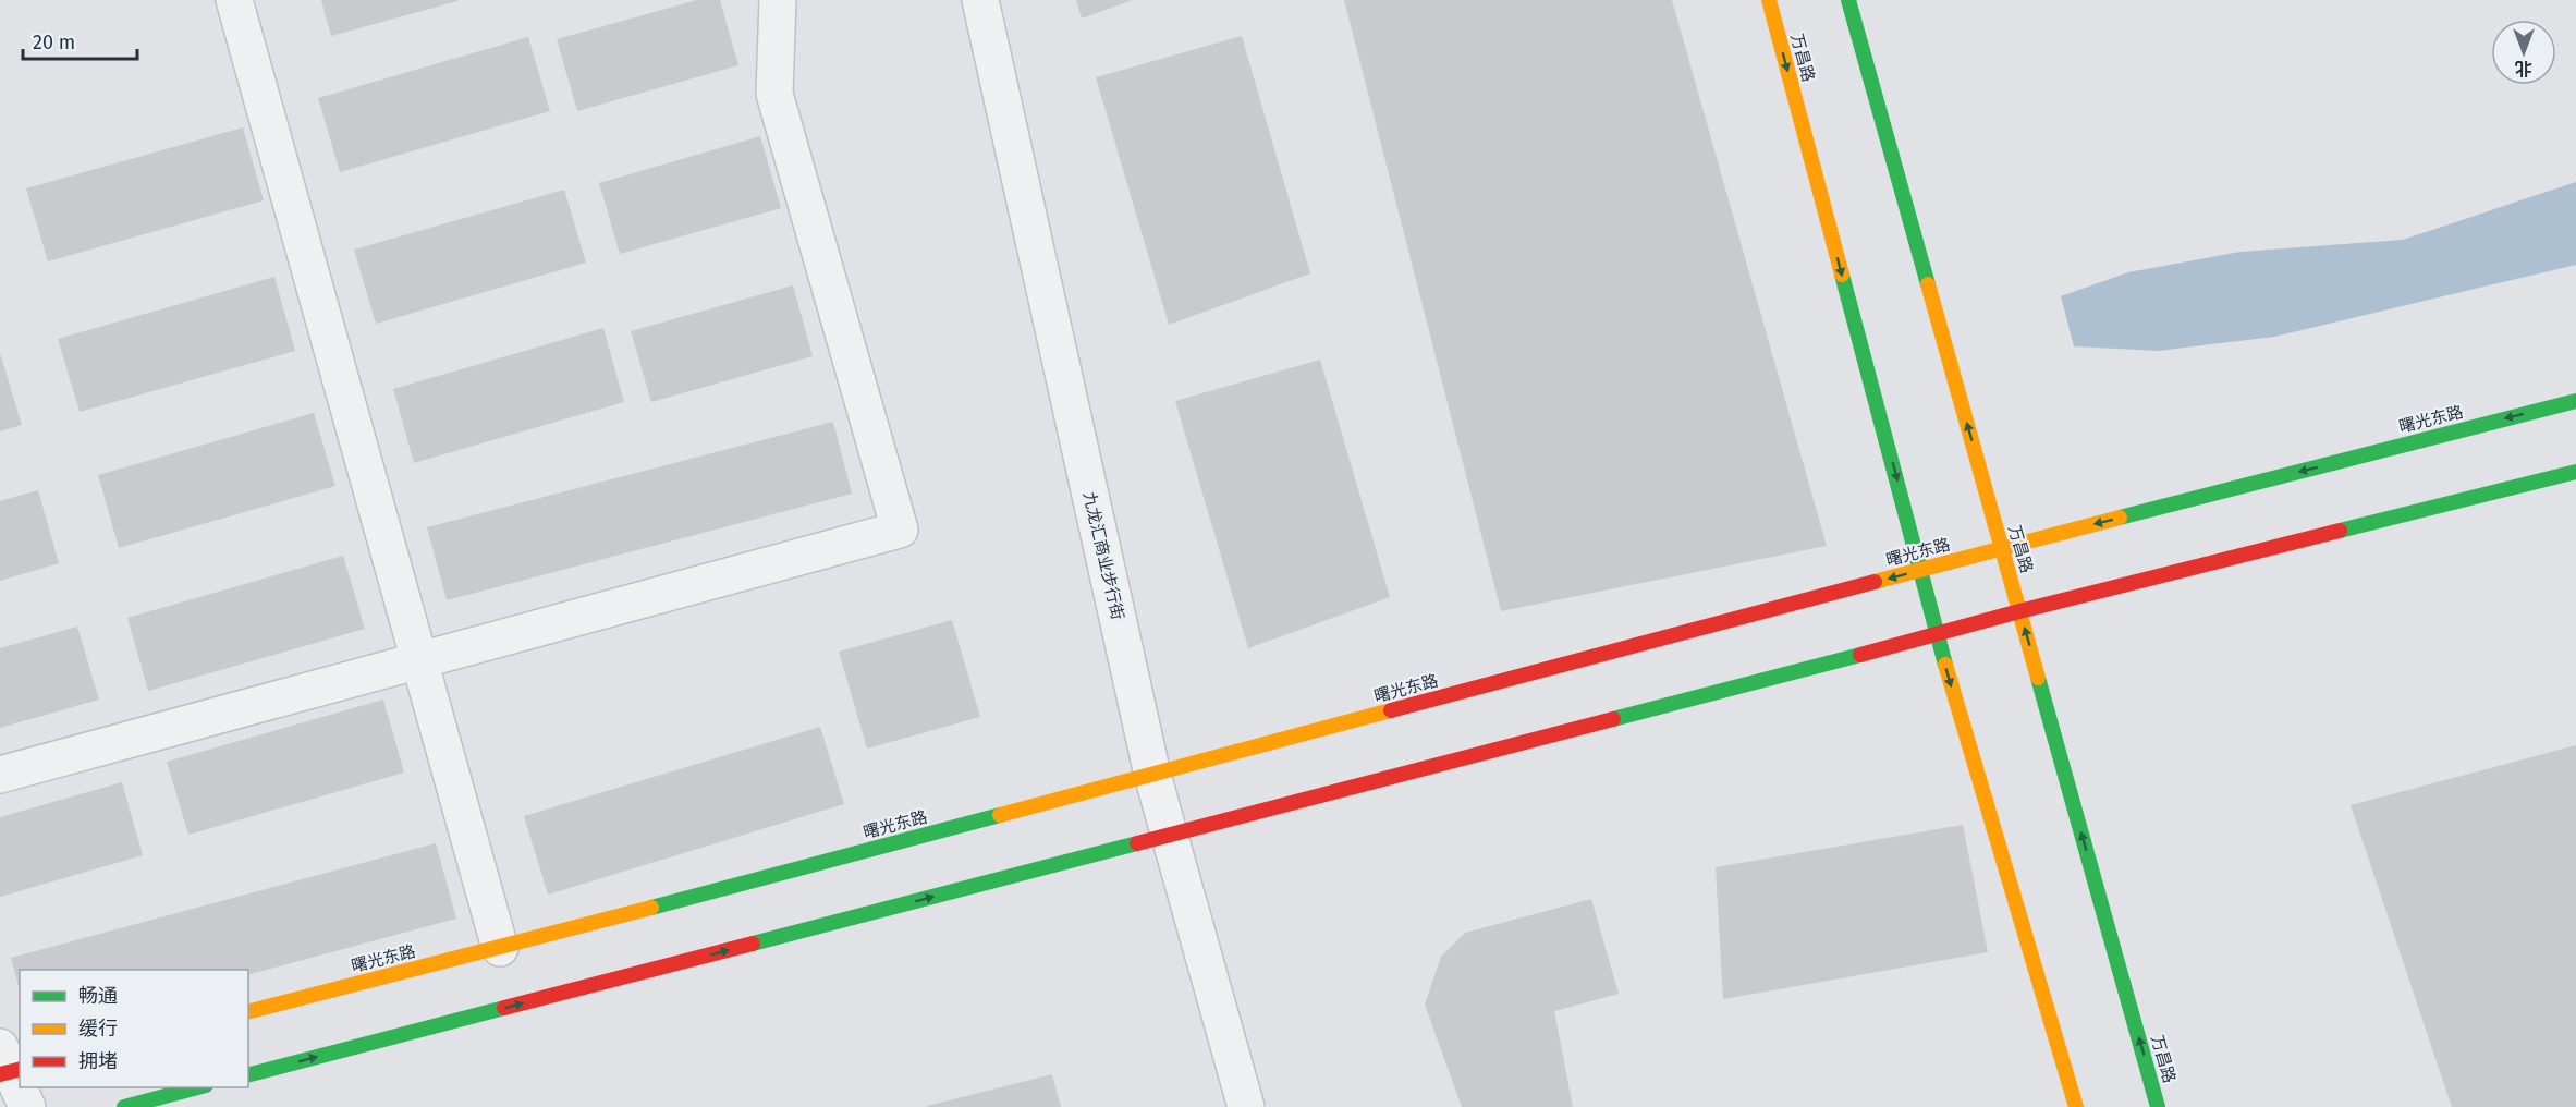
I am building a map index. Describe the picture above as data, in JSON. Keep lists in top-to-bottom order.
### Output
{
  "streets": {
    "main road": ["万昌路", "曙光东路"],
    "street": ["九龙汇商业步行街"]
  },
  "crossings": [
    ["万昌路", "曙光东路"],
    ["曙光东路", "九龙汇商业步行街"]
  ],
  "legend": ["畅通", "缓行", "拥堵"],
  "scale_bar": "20 m",
  "north": "bottom"
}
